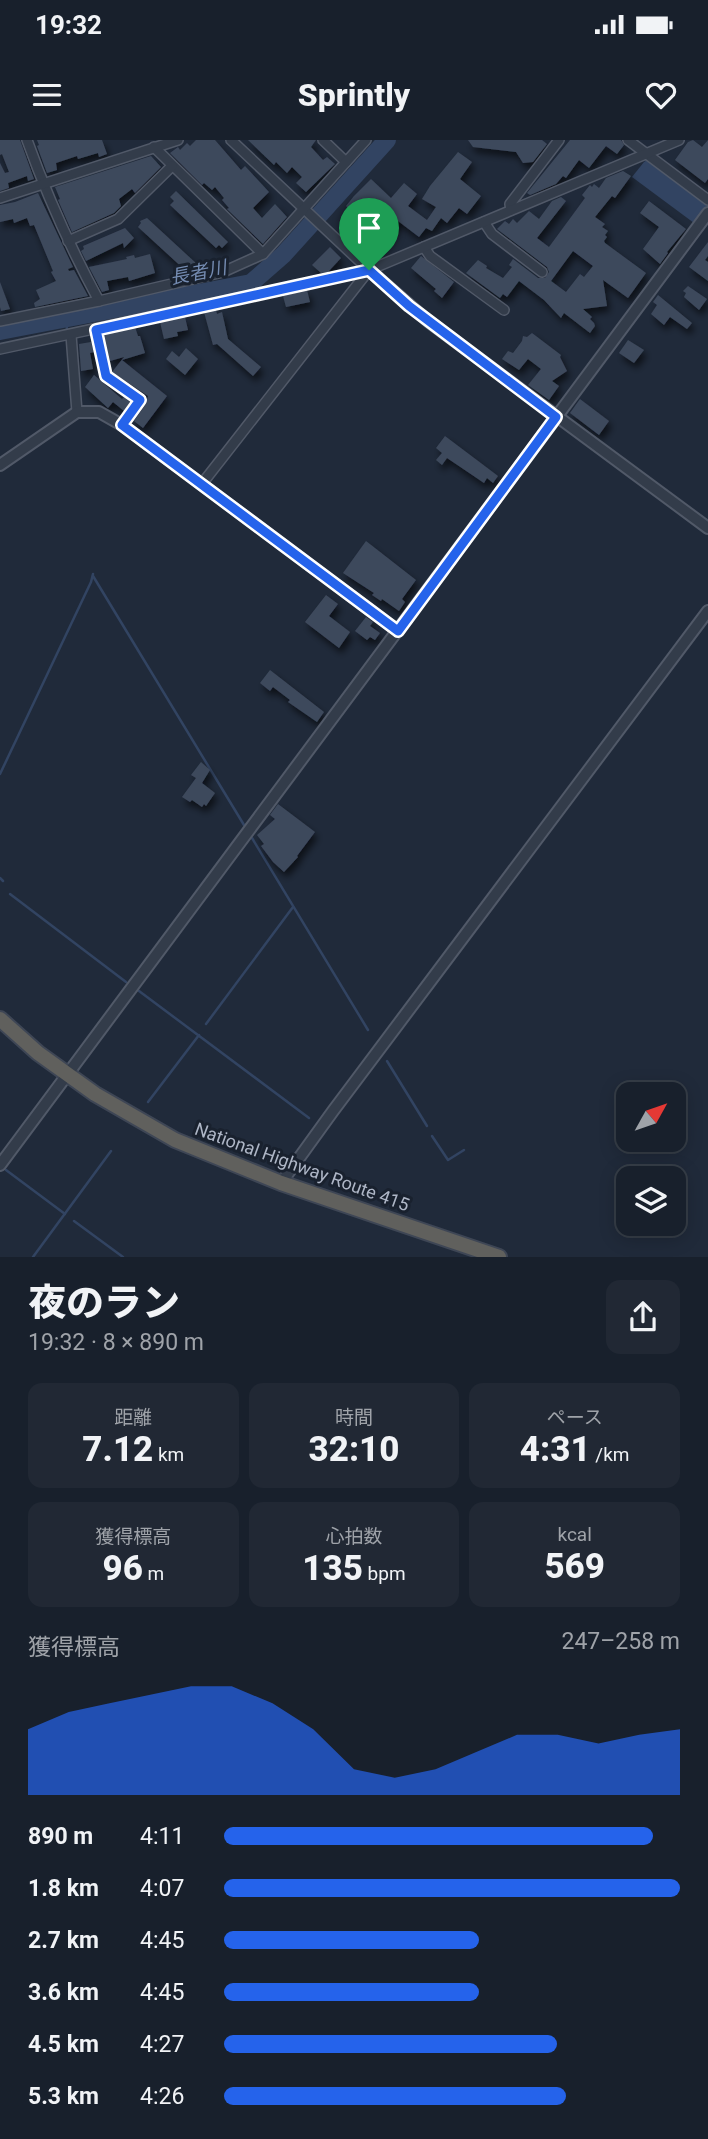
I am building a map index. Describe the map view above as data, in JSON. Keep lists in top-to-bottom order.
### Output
{
  "streets": {
    "highway": ["National Highway Route 415"]
  },
  "water": ["長者川"],
  "north": "top right",
  "page": {
    "status": "19:32",
    "header": "Sprintly",
    "heading": ["夜のラン", "19:32 · 8 × 890 m"],
    "stats": [
      ["距離", "7.12 km"],
      ["時間", "32:10"],
      ["ペース", "4:31 /km"],
      ["獲得標高", "96 m"],
      ["心拍数", "135 bpm"],
      ["kcal", "569"]
    ],
    "chart": ["獲得標高", "247–258 m"],
    "list": [
      {
        "name": "890 m",
        "note": "4:11"
      },
      {
        "name": "1.8 km",
        "note": "4:07"
      },
      {
        "name": "2.7 km",
        "note": "4:45"
      },
      {
        "name": "3.6 km",
        "note": "4:45"
      },
      {
        "name": "4.5 km",
        "note": "4:27"
      },
      {
        "name": "5.3 km",
        "note": "4:26"
      }
    ]
  }
}
